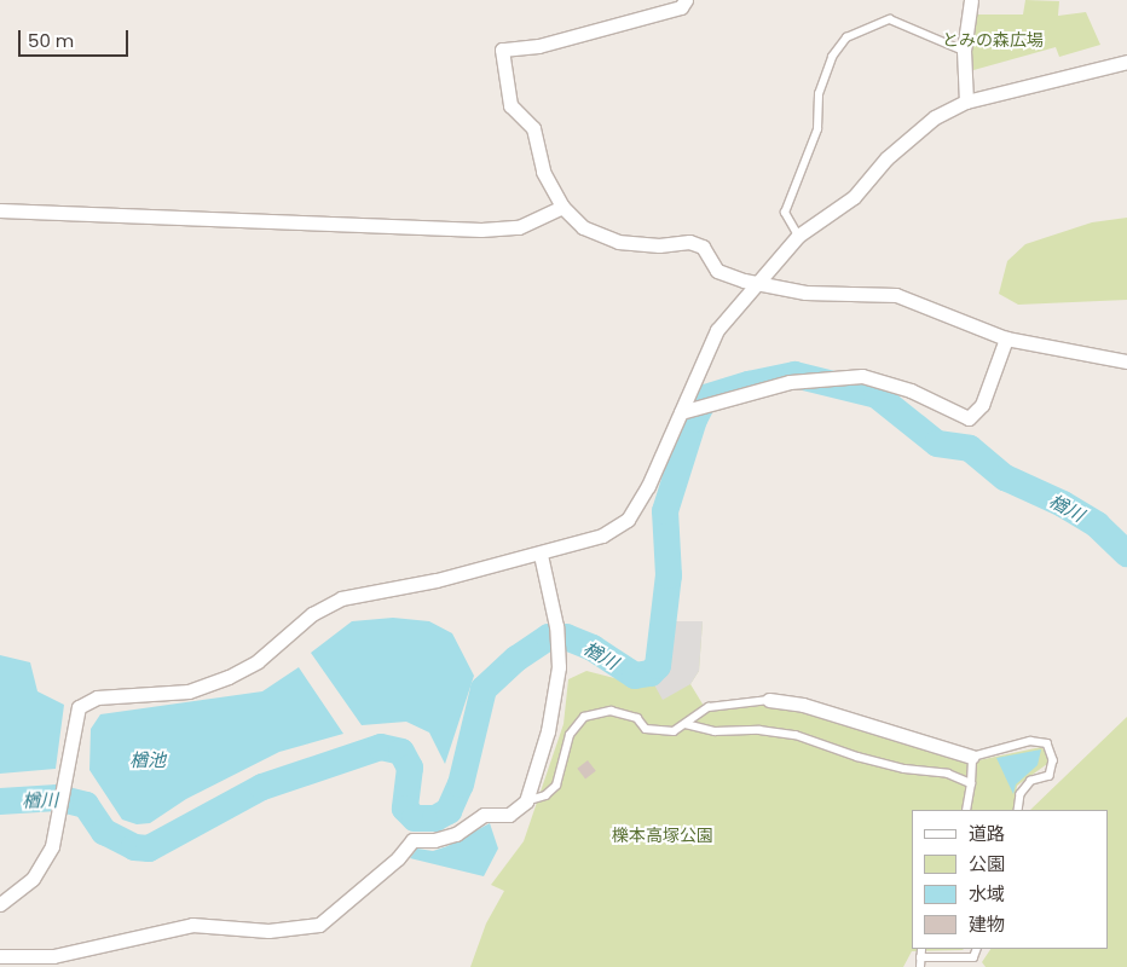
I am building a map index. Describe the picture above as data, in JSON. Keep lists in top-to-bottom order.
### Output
{
  "water": ["楢川", "楢池"],
  "parks": ["とみの森広場", "櫟本高塚公園"],
  "legend": [
    "道路",
    "公園",
    "水域",
    "建物"
  ],
  "scale_bar": "50 m"
}
